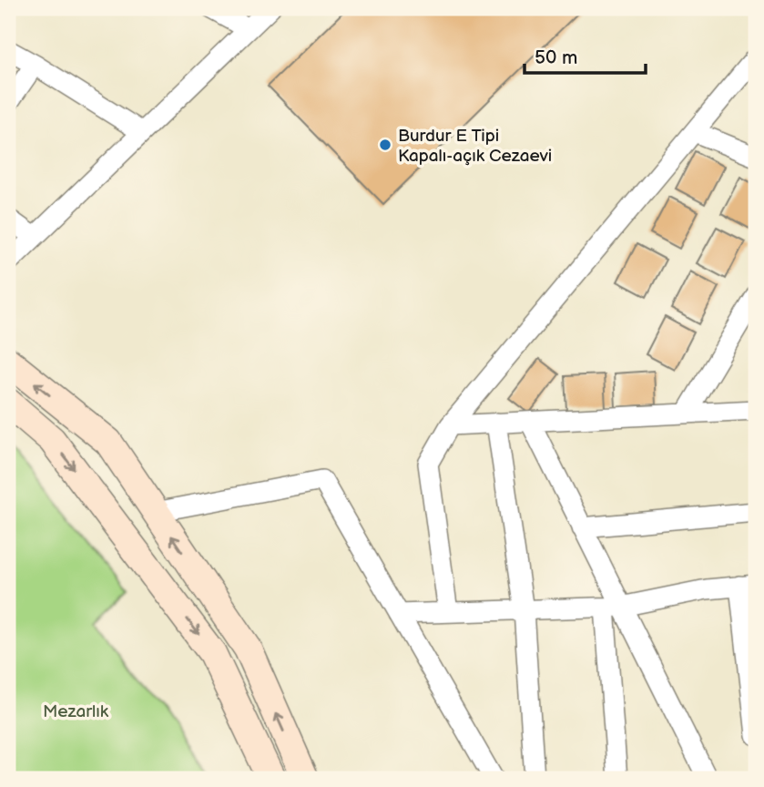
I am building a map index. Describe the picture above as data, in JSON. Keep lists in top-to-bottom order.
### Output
{
  "parks": ["Mezarlık"],
  "places": ["Burdur E Tipi Kapalı-açık Cezaevi"],
  "scale_bar": "50 m"
}
